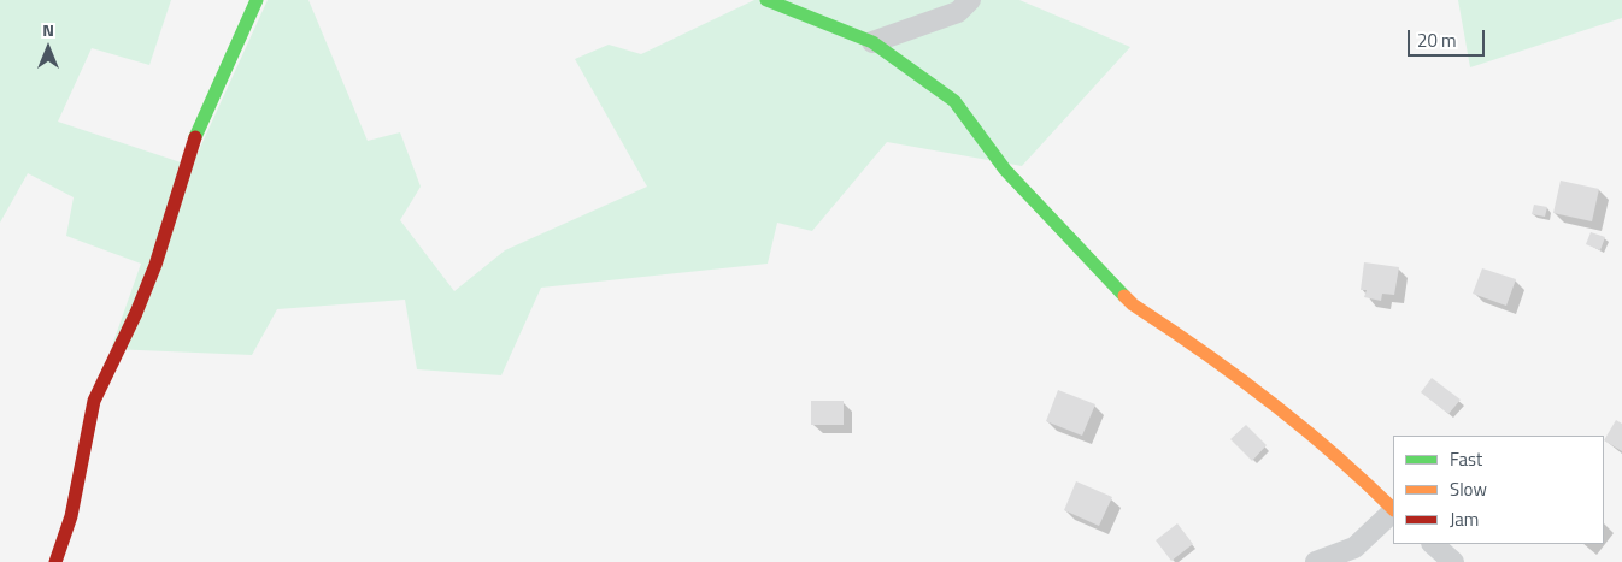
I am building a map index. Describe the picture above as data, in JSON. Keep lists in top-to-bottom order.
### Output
{
  "legend": ["Fast", "Slow", "Jam"],
  "scale_bar": "20 m",
  "north": "top"
}
